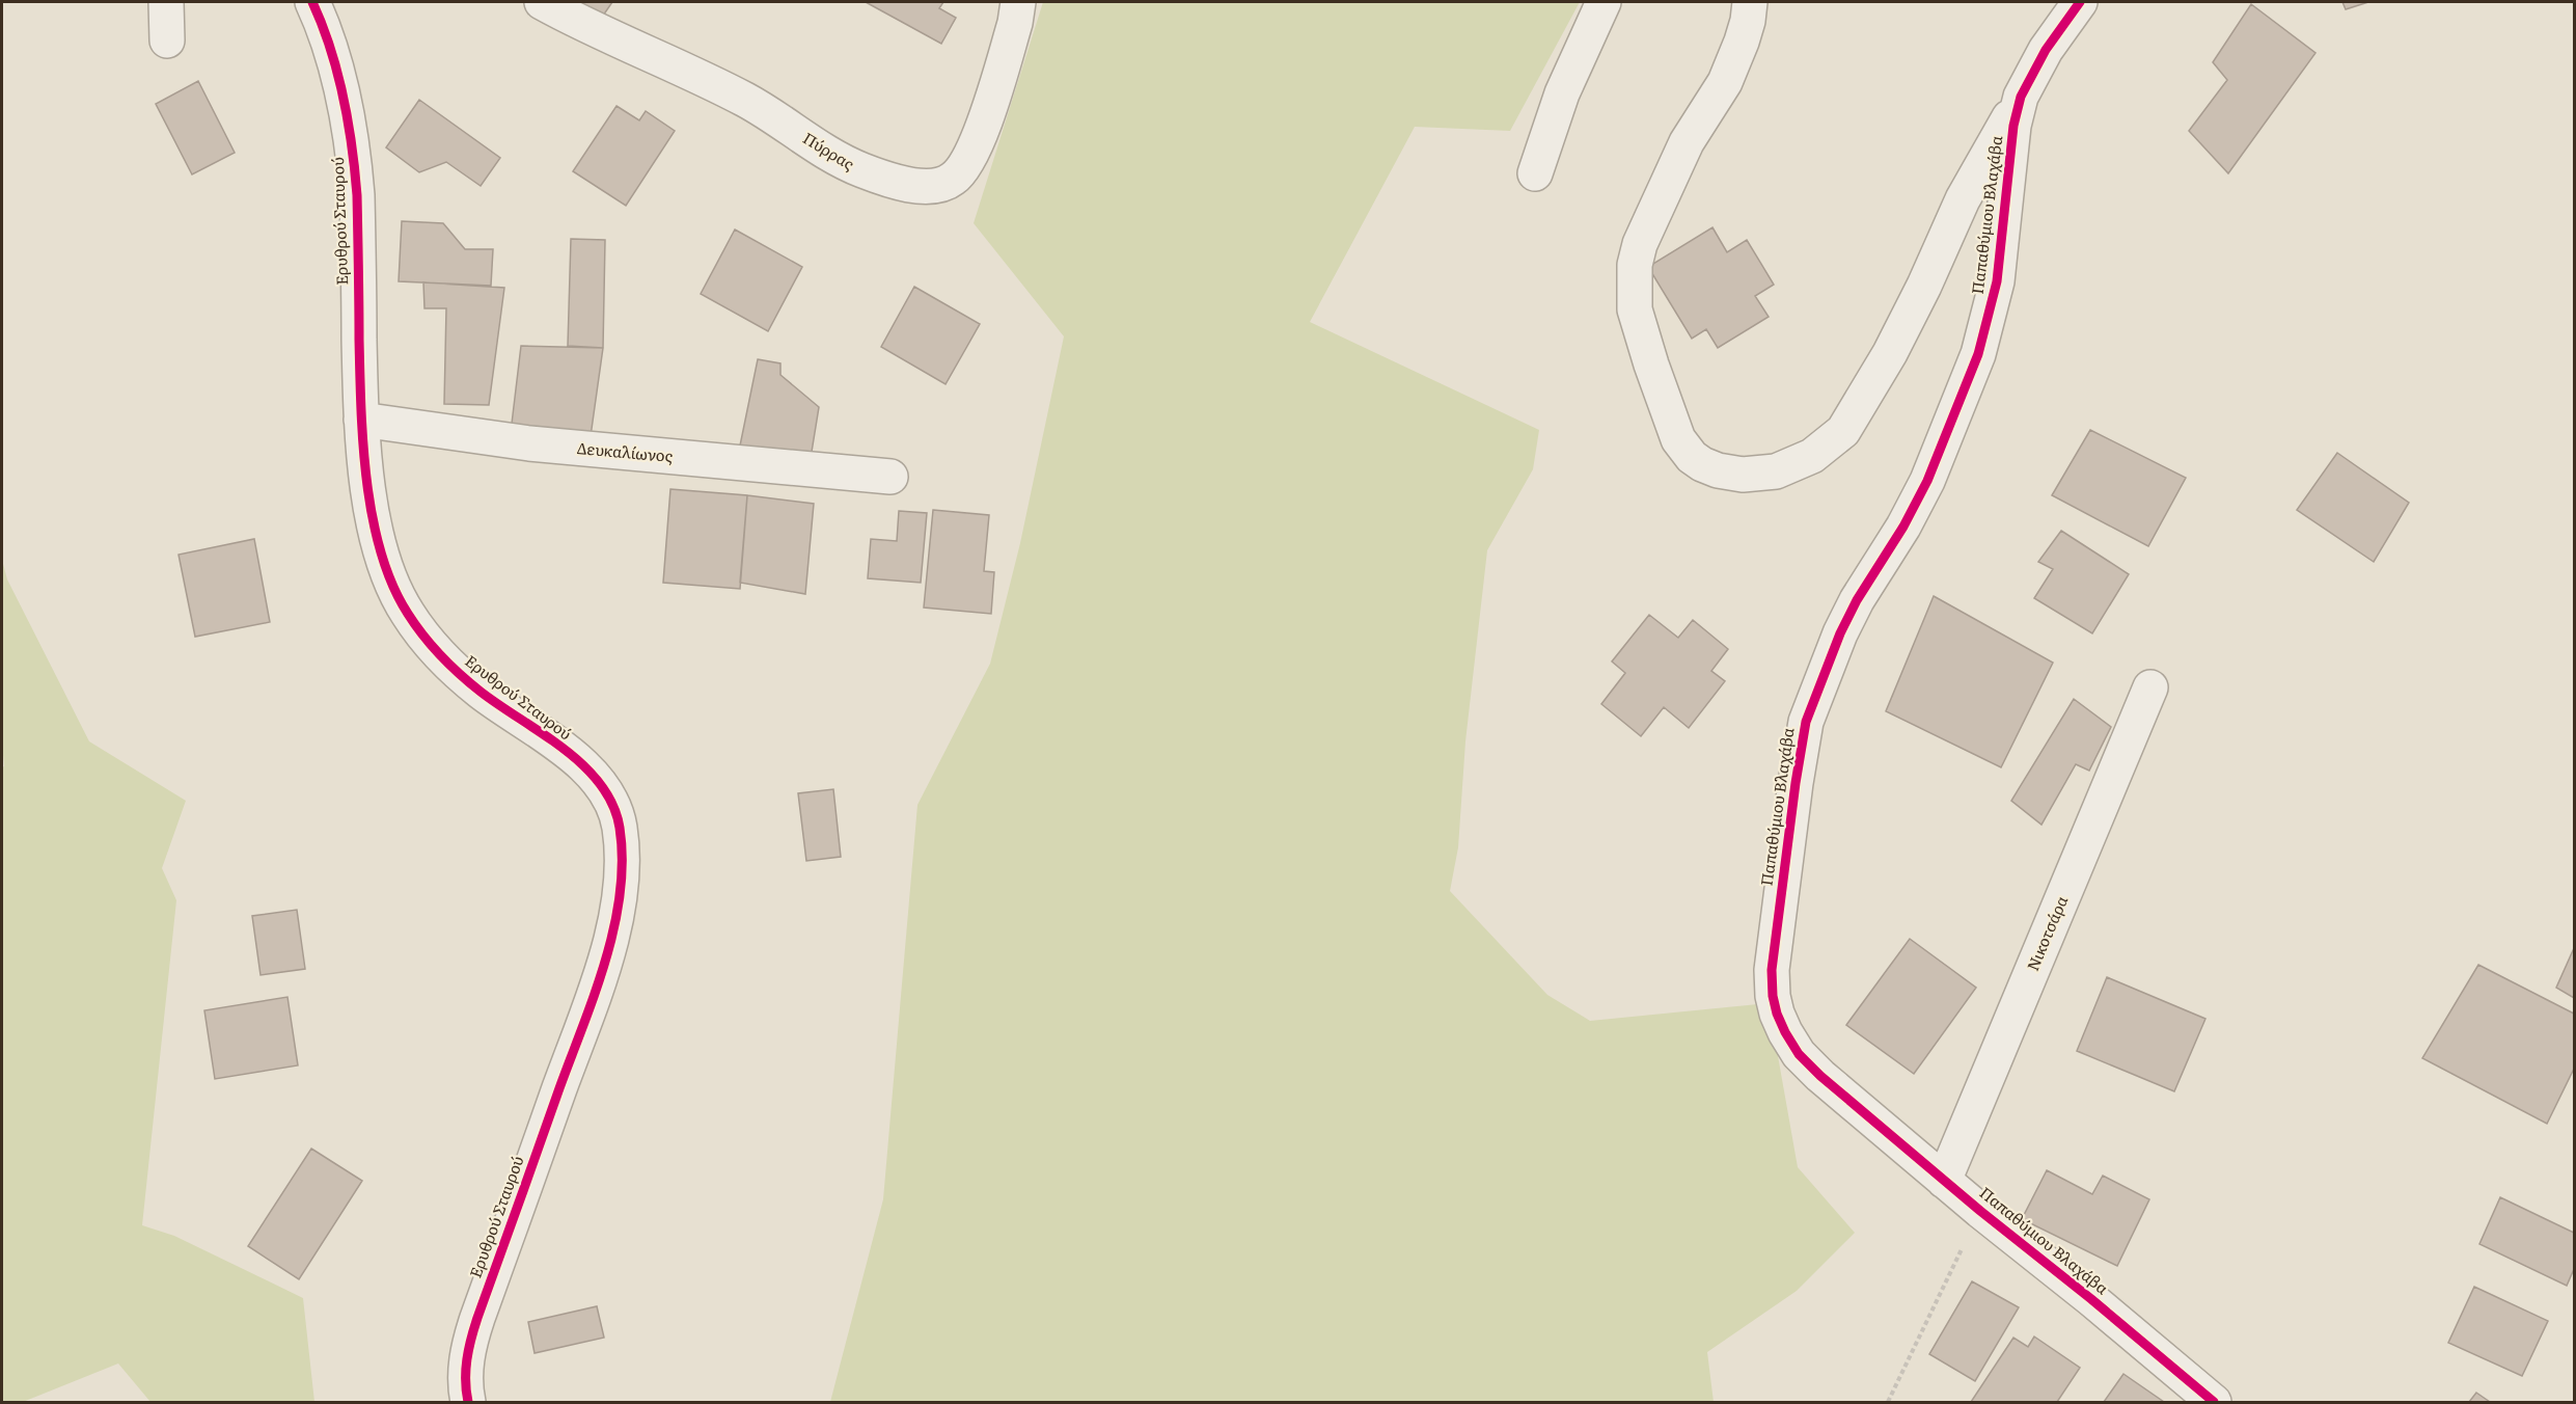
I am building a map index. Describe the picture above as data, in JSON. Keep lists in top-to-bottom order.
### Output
{
  "streets": {
    "street": [
      "Πύρρας",
      "Παπαθύμιου Βλαχάβα",
      "Ερυθρού Σταυρού",
      "Δευκαλίωνος",
      "Νικοτσάρα"
    ]
  },
  "crossings": [
    ["Παπαθύμιου Βλαχάβα", "Νικοτσάρα"],
    ["Ερυθρού Σταυρού", "Δευκαλίωνος"]
  ]
}
